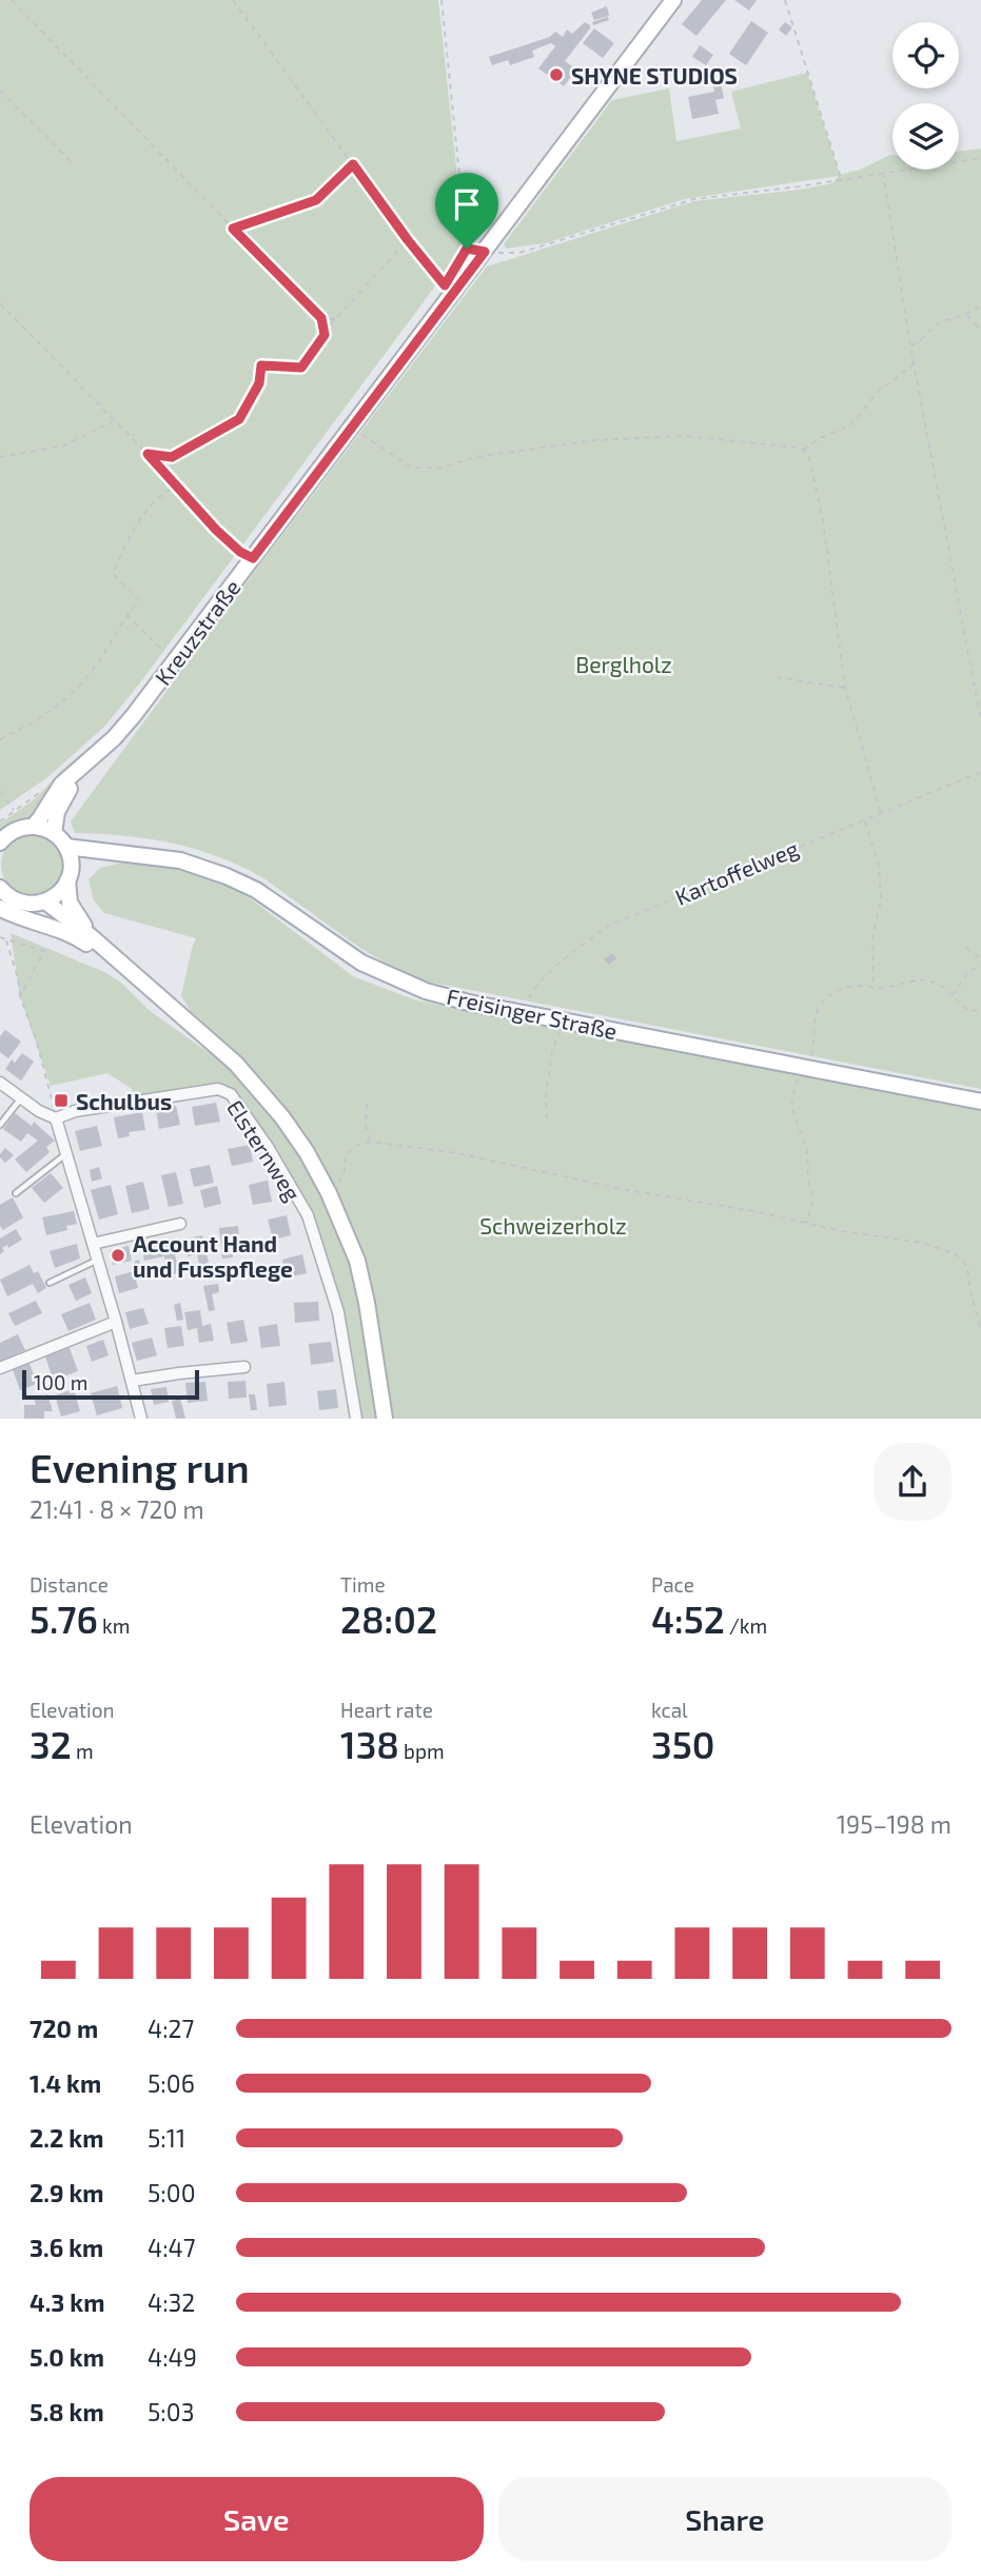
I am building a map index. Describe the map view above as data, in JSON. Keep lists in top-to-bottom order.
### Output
{
  "streets": {
    "main road": ["Kreuzstraße", "Freisinger Straße"],
    "street": ["Elsternweg"],
    "path": ["Kartoffelweg"]
  },
  "crossings": [
    ["Kartoffelweg", "Freisinger Straße"]
  ],
  "parks": ["Berglholz", "Schweizerholz"],
  "places": {
    "other": ["SHYNE STUDIOS", "Account Hand und Fusspflege"],
    "transit": ["Schulbus"]
  },
  "scale_bar": "100 m",
  "page": {
    "scale": "100 m",
    "heading": ["Evening run", "21:41 · 8 × 720 m"],
    "stats": [
      ["Distance", "5.76 km"],
      ["Time", "28:02"],
      ["Pace", "4:52 /km"],
      ["Elevation", "32 m"],
      ["Heart rate", "138 bpm"],
      ["kcal", "350"]
    ],
    "chart": ["Elevation", "195–198 m"],
    "list": [
      {
        "name": "720 m",
        "note": "4:27"
      },
      {
        "name": "1.4 km",
        "note": "5:06"
      },
      {
        "name": "2.2 km",
        "note": "5:11"
      },
      {
        "name": "2.9 km",
        "note": "5:00"
      },
      {
        "name": "3.6 km",
        "note": "4:47"
      },
      {
        "name": "4.3 km",
        "note": "4:32"
      },
      {
        "name": "5.0 km",
        "note": "4:49"
      },
      {
        "name": "5.8 km",
        "note": "5:03"
      }
    ],
    "buttons": ["Save", "Share"]
  }
}
